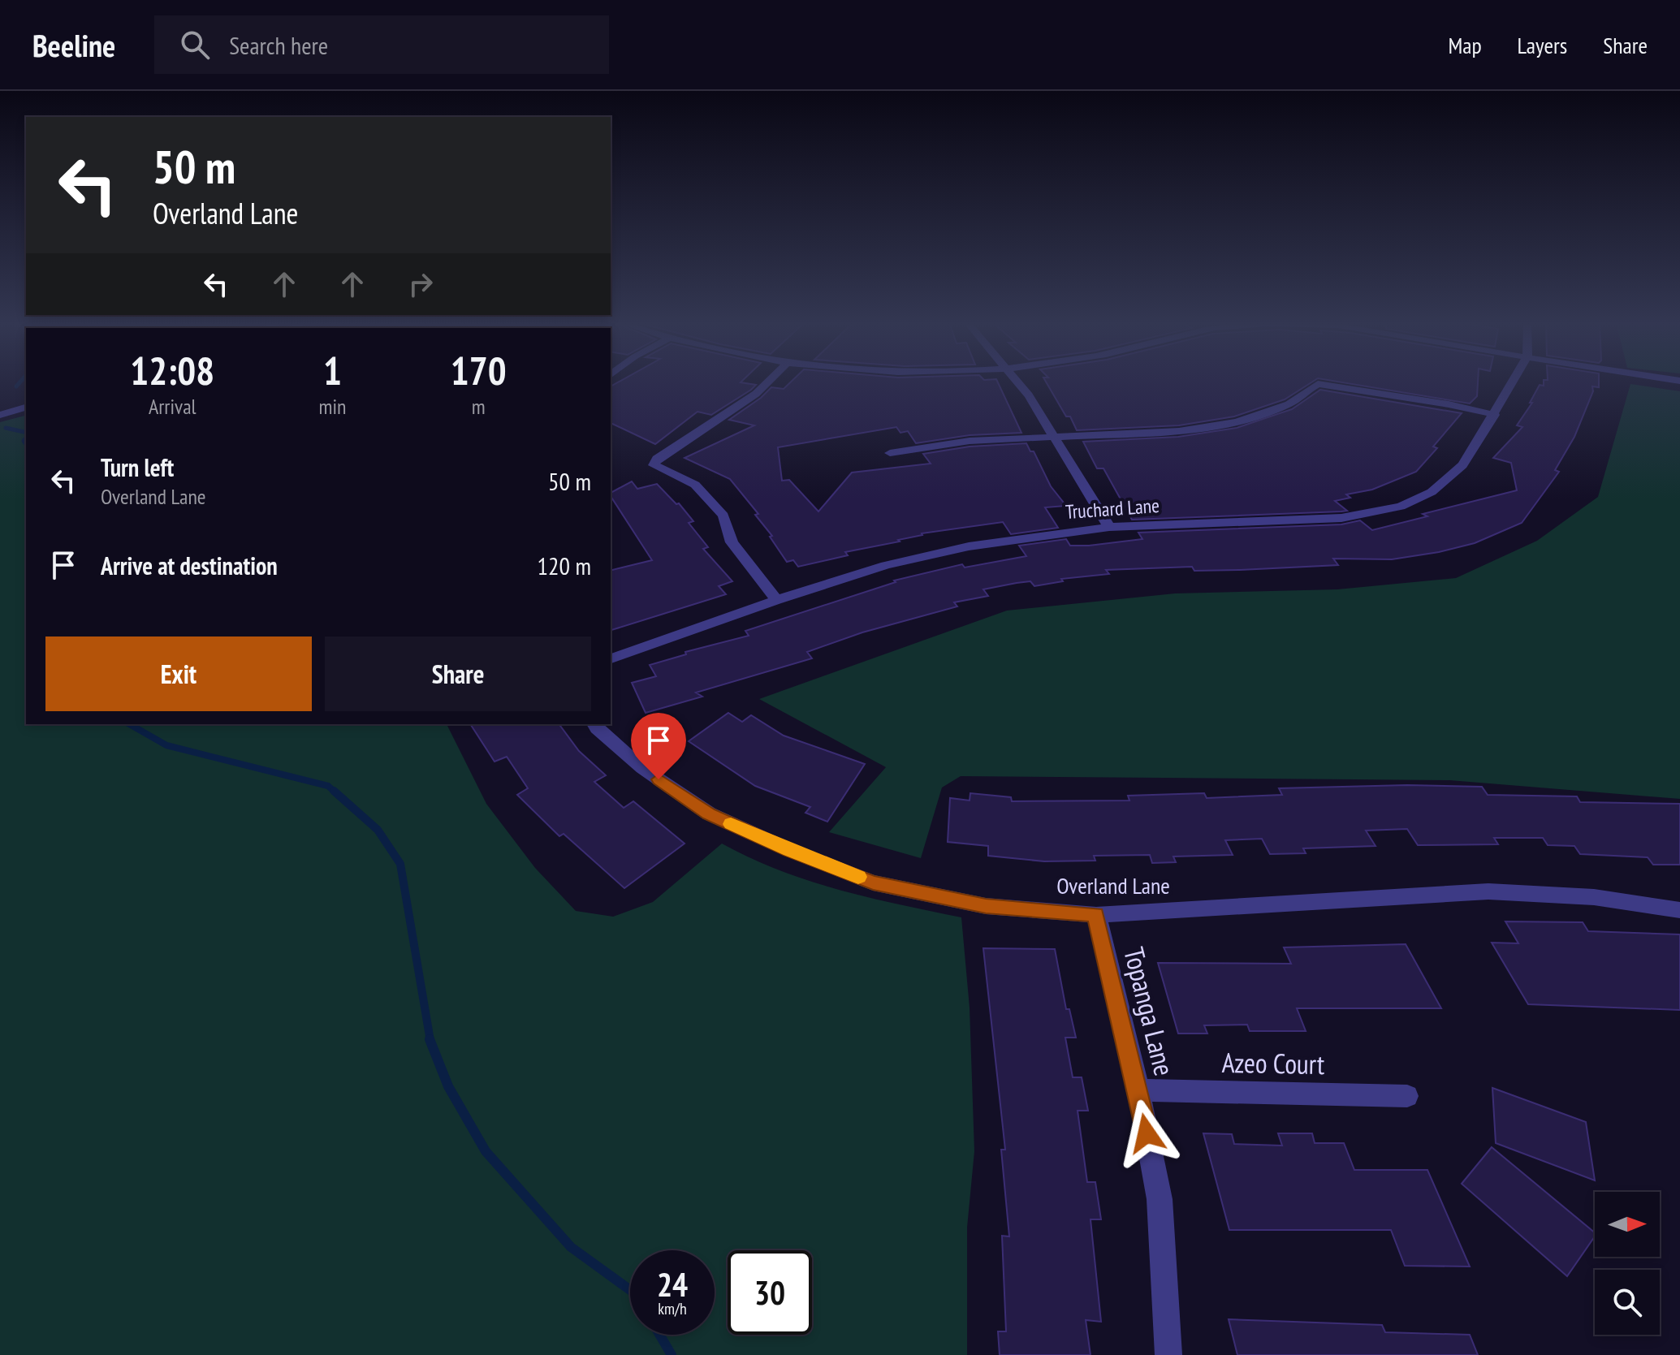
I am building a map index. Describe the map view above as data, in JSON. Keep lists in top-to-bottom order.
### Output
{
  "streets": {
    "street": [
      "Truchard Lane",
      "Overland Lane",
      "Topanga Lane",
      "Azeo Court"
    ]
  },
  "crossings": [
    ["Overland Lane", "Topanga Lane"],
    ["Topanga Lane", "Azeo Court"]
  ],
  "north": "right",
  "page": {
    "header": "Beeline",
    "search": "Search here",
    "nav": ["Map", "Layers", "Share"],
    "turn": ["50 m", "Overland Lane"],
    "eta": [
      "12:08",
      "Arrival",
      "1",
      "min",
      "170",
      "m"
    ],
    "list": [
      {
        "name": "Turn left",
        "note": "Overland Lane",
        "value": "50 m"
      },
      {
        "name": "Arrive at destination",
        "value": "120 m"
      }
    ],
    "buttons": ["Exit", "Share"],
    "speed": "24 km/h",
    "limit": "30"
  }
}
